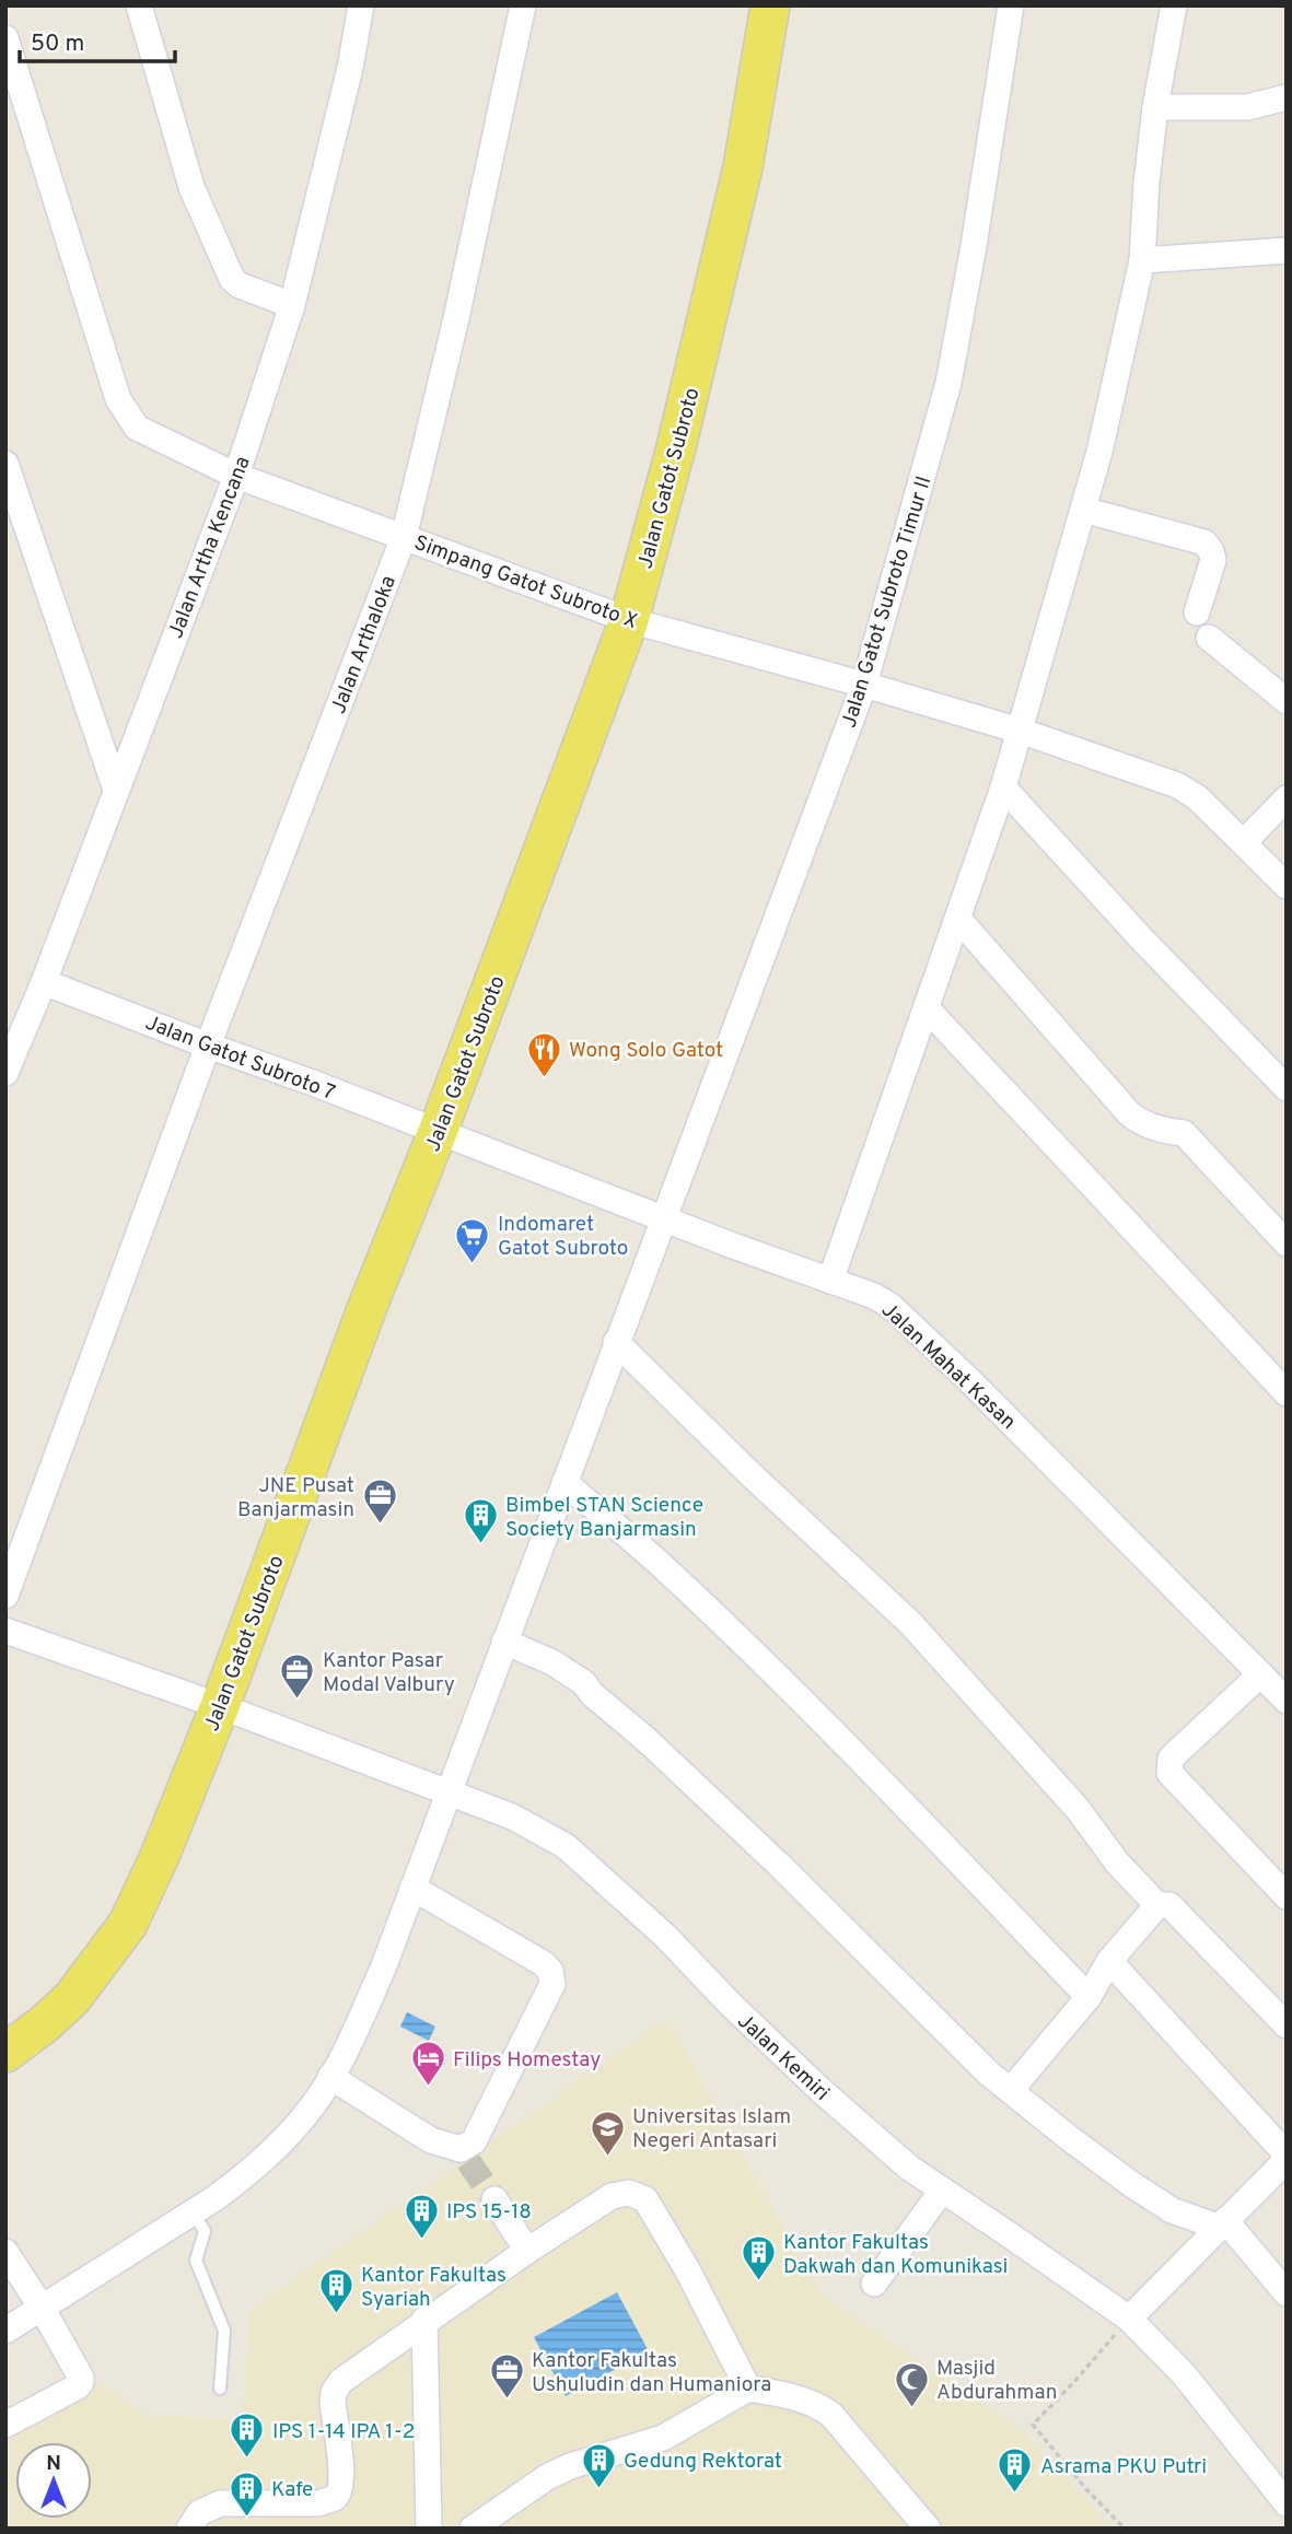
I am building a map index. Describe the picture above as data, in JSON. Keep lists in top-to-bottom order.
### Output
{
  "streets": {
    "main road": ["Jalan Gatot Subroto"],
    "street": [
      "Jalan Artha Kencana",
      "Simpang Gatot Subroto X",
      "Jalan Gatot Subroto Timur II",
      "Jalan Arthaloka",
      "Jalan Gatot Subroto 7",
      "Jalan Mahat Kasan",
      "Jalan Kemiri"
    ]
  },
  "crossings": [
    ["Jalan Gatot Subroto", "Simpang Gatot Subroto X"],
    ["Jalan Gatot Subroto", "Jalan Gatot Subroto 7"],
    ["Jalan Gatot Subroto", "Jalan Mahat Kasan"],
    ["Jalan Gatot Subroto", "Jalan Kemiri"],
    ["Jalan Artha Kencana", "Simpang Gatot Subroto X"],
    ["Jalan Artha Kencana", "Jalan Gatot Subroto 7"],
    ["Simpang Gatot Subroto X", "Jalan Gatot Subroto Timur II"],
    ["Simpang Gatot Subroto X", "Jalan Arthaloka"],
    ["Jalan Gatot Subroto Timur II", "Jalan Mahat Kasan"],
    ["Jalan Gatot Subroto Timur II", "Jalan Kemiri"],
    ["Jalan Arthaloka", "Jalan Gatot Subroto 7"],
    ["Jalan Gatot Subroto 7", "Jalan Mahat Kasan"]
  ],
  "places": {
    "restaurant": ["Wong Solo Gatot"],
    "supermarket": ["Indomaret Gatot Subroto"],
    "office": ["JNE Pusat Banjarmasin", "Kantor Pasar Modal Valbury", "Kantor Fakultas Ushuludin dan Humaniora"],
    "building": [
      "Bimbel STAN Science Society Banjarmasin",
      "IPS 15-18",
      "Kantor Fakultas Dakwah dan Komunikasi",
      "Kantor Fakultas Syariah",
      "IPS 1-14 IPA 1-2",
      "Gedung Rektorat",
      "Asrama PKU Putri",
      "Kafe"
    ],
    "hotel": ["Filips Homestay"],
    "school or university": ["Universitas Islam Negeri Antasari"],
    "mosque": ["Masjid Abdurahman"]
  },
  "scale_bar": "50 m",
  "north": "top"
}
